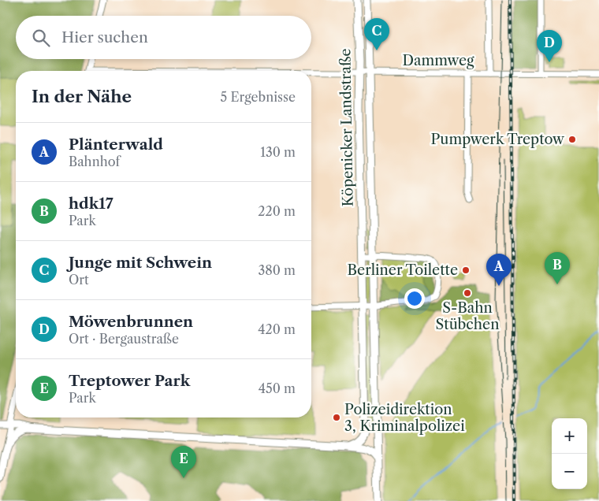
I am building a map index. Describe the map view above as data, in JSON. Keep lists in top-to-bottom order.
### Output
{
  "streets": {
    "main road": ["Köpenicker Landstraße"],
    "street": ["Dammweg"]
  },
  "crossings": [
    ["Dammweg", "Köpenicker Landstraße"]
  ],
  "places": [
    "Pumpwerk Treptow",
    "Berliner Toilette",
    "S-Bahn Stübchen",
    "Polizeidirektion 3, Kriminalpolizei"
  ],
  "page": {
    "search": "Hier suchen",
    "pins": [
      "C",
      "D",
      "B",
      "A",
      "E"
    ],
    "heading": ["In der Nähe", "5 Ergebnisse"],
    "list": [
      {
        "mark": "A",
        "name": "Plänterwald",
        "note": "Bahnhof",
        "value": "130 m"
      },
      {
        "mark": "B",
        "name": "hdk17",
        "note": "Park",
        "value": "220 m"
      },
      {
        "mark": "C",
        "name": "Junge mit Schwein",
        "note": "Ort",
        "value": "380 m"
      },
      {
        "mark": "D",
        "name": "Möwenbrunnen",
        "note": "Ort · Bergaustraße",
        "value": "420 m"
      },
      {
        "mark": "E",
        "name": "Treptower Park",
        "note": "Park",
        "value": "450 m"
      }
    ],
    "map_buttons": ["+", "−"]
  }
}
